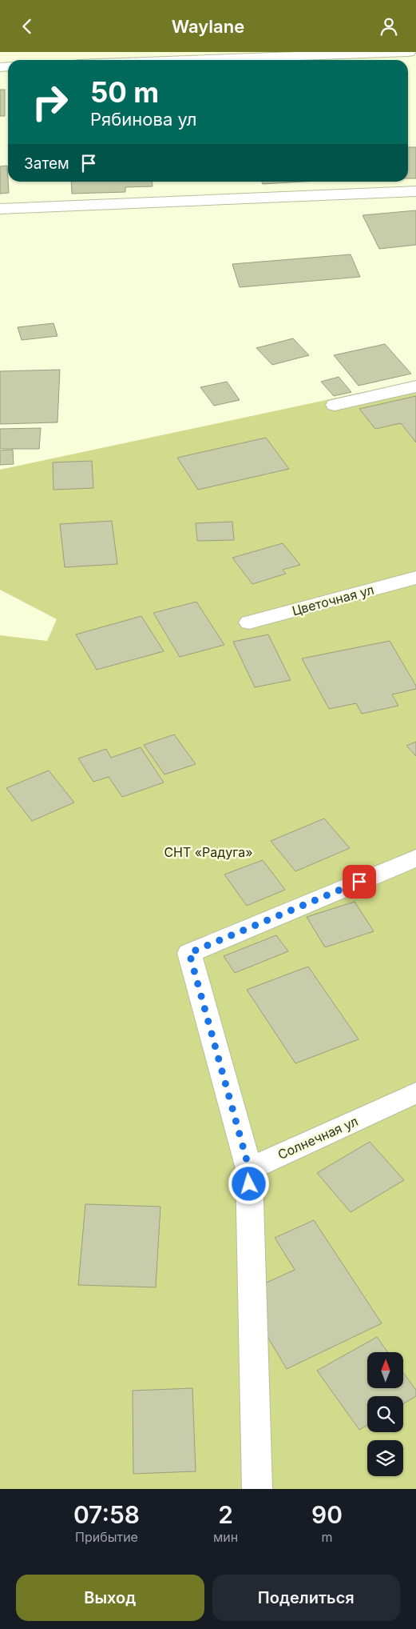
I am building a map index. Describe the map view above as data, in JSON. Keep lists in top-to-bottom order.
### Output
{
  "streets": {
    "street": ["Цветочная ул", "Солнечная ул"]
  },
  "parks": ["СНТ «Радуга»"],
  "north": "top",
  "page": {
    "header": "Waylane",
    "turn": ["50 m", "Рябинова ул"],
    "then": "Затем",
    "eta": [
      "07:58",
      "Прибытие",
      "2",
      "мин",
      "90",
      "m"
    ],
    "buttons": ["Выход", "Поделиться"]
  }
}
